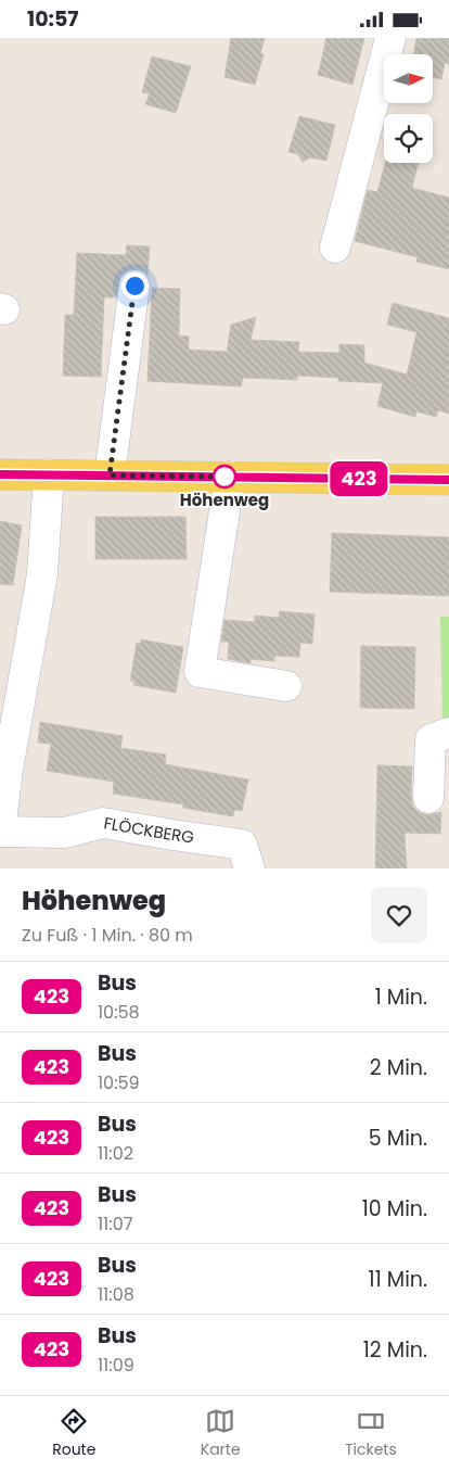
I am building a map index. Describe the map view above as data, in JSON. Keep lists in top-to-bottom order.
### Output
{
  "streets": {
    "street": ["FLÖCKBERG"]
  },
  "places": ["Höhenweg"],
  "lines": ["bus line 423"],
  "north": "right",
  "page": {
    "status": "10:57",
    "on_map": "423",
    "heading": ["Höhenweg", "Zu Fuß · 1 Min. · 80 m"],
    "list": [
      {
        "mark": "423",
        "name": "Bus",
        "note": "10:58",
        "value": "1 Min."
      },
      {
        "mark": "423",
        "name": "Bus",
        "note": "10:59",
        "value": "2 Min."
      },
      {
        "mark": "423",
        "name": "Bus",
        "note": "11:02",
        "value": "5 Min."
      },
      {
        "mark": "423",
        "name": "Bus",
        "note": "11:07",
        "value": "10 Min."
      },
      {
        "mark": "423",
        "name": "Bus",
        "note": "11:08",
        "value": "11 Min."
      },
      {
        "mark": "423",
        "name": "Bus",
        "note": "11:09",
        "value": "12 Min."
      }
    ],
    "tabs": ["Route", "Karte", "Tickets"]
  }
}
